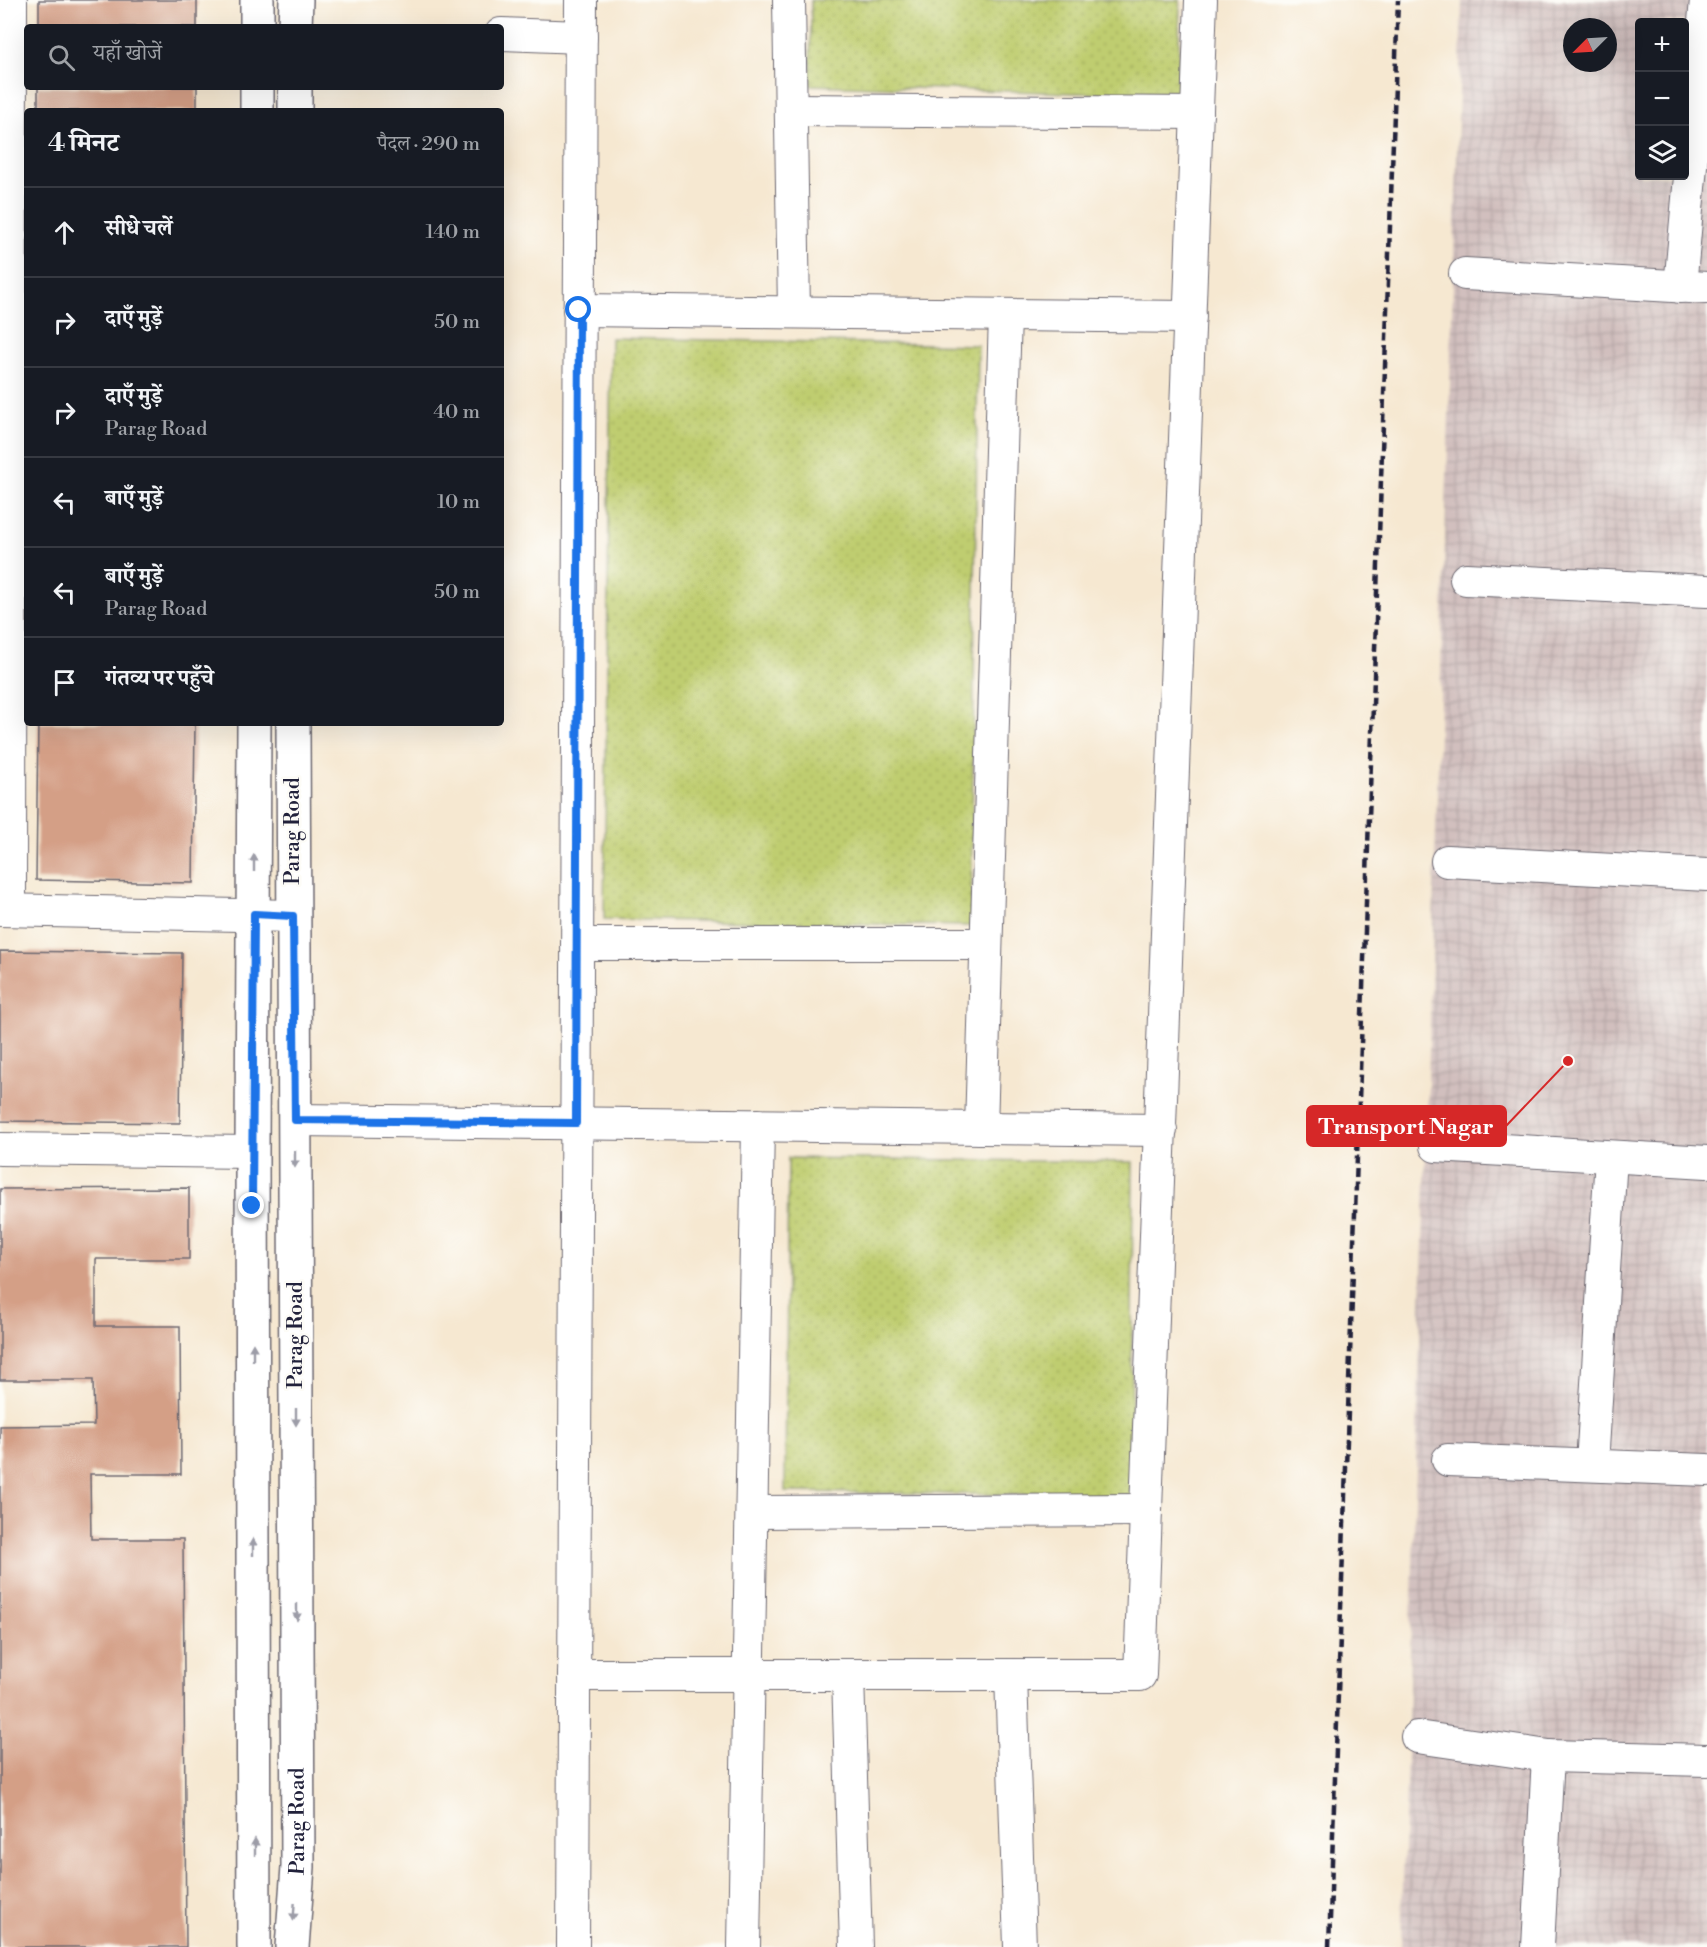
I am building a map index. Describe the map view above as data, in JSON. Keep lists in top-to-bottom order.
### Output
{
  "streets": {
    "street": ["Parag Road"]
  },
  "places": ["Transport Nagar"],
  "north": "bottom left",
  "page": {
    "map_buttons": ["+", "−"],
    "search": "यहाँ खोजें",
    "heading": ["4 मिनट", "पैदल · 290 m"],
    "list": [
      ["सीधे चलें", "140 m"],
      ["दाएँ मुड़ें", "50 m"],
      ["दाएँ मुड़ें", "Parag Road", "40 m"],
      ["बाएँ मुड़ें", "10 m"],
      ["बाएँ मुड़ें", "Parag Road", "50 m"],
      "गंतव्य पर पहुँचे"
    ]
  }
}
